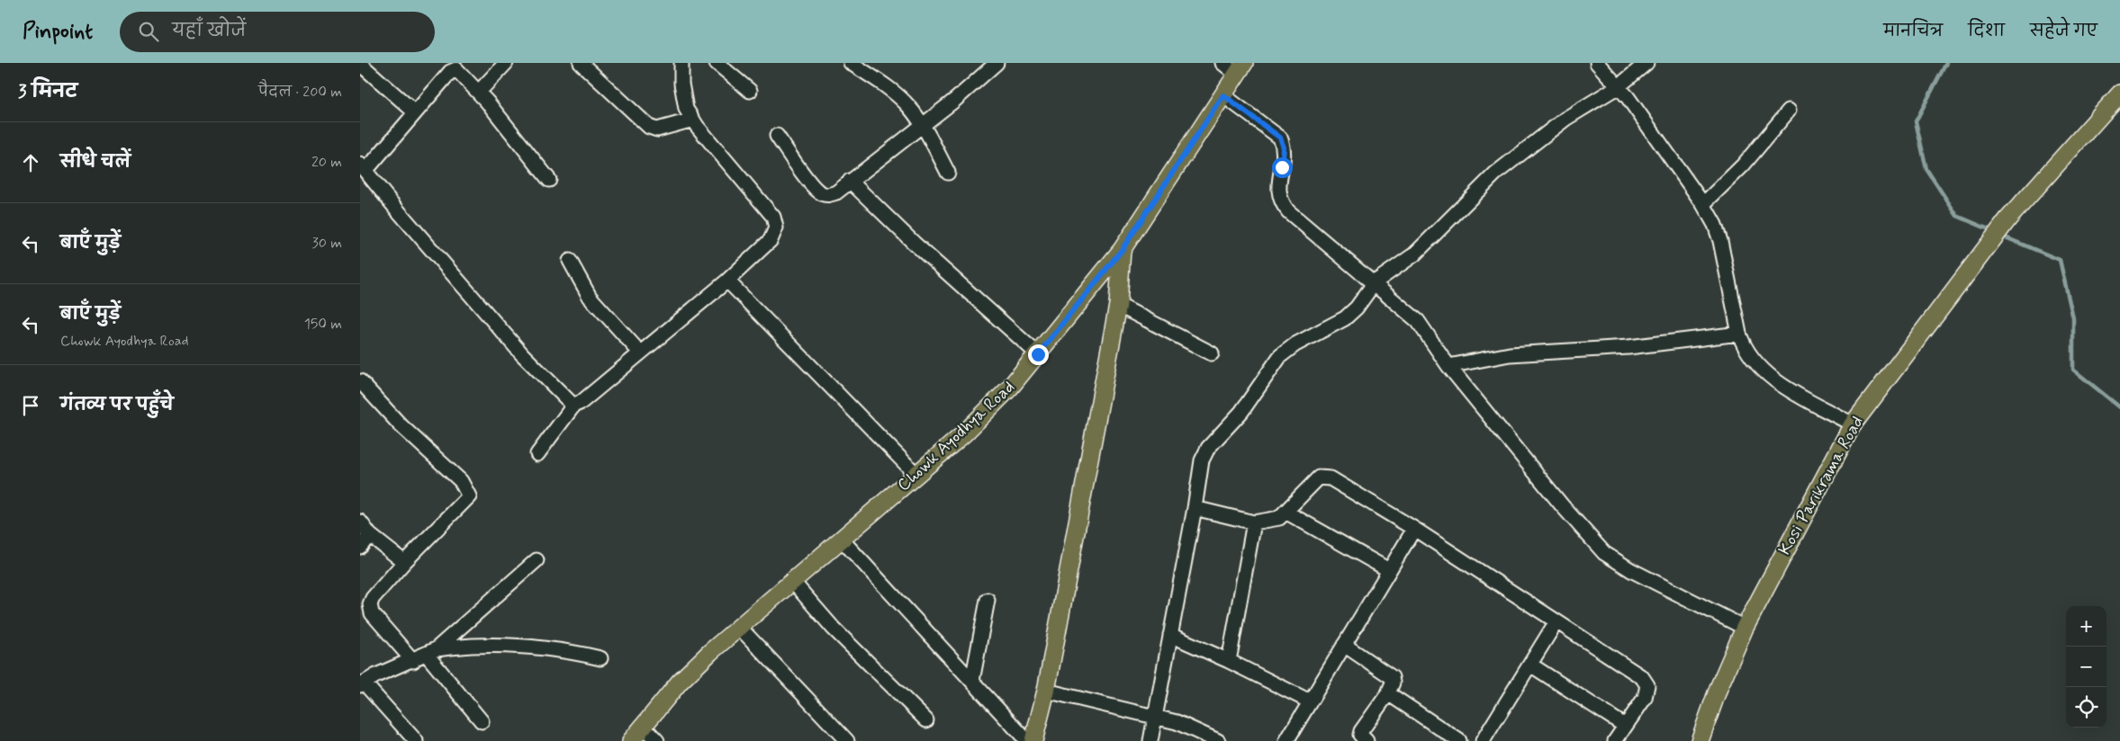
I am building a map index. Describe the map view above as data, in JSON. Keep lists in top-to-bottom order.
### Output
{
  "streets": {
    "main road": ["Chowk Ayodhya Road", "Kosi Parikrama Road"]
  },
  "page": {
    "header": "Pinpoint",
    "search": "यहाँ खोजें",
    "nav": ["मानचित्र", "दिशा", "सहेजे गए"],
    "heading": ["3 मिनट", "पैदल · 200 m"],
    "list": [
      ["सीधे चलें", "20 m"],
      ["बाएँ मुड़ें", "30 m"],
      ["बाएँ मुड़ें", "Chowk Ayodhya Road", "150 m"],
      "गंतव्य पर पहुँचे"
    ],
    "map_buttons": ["+", "−"]
  }
}
